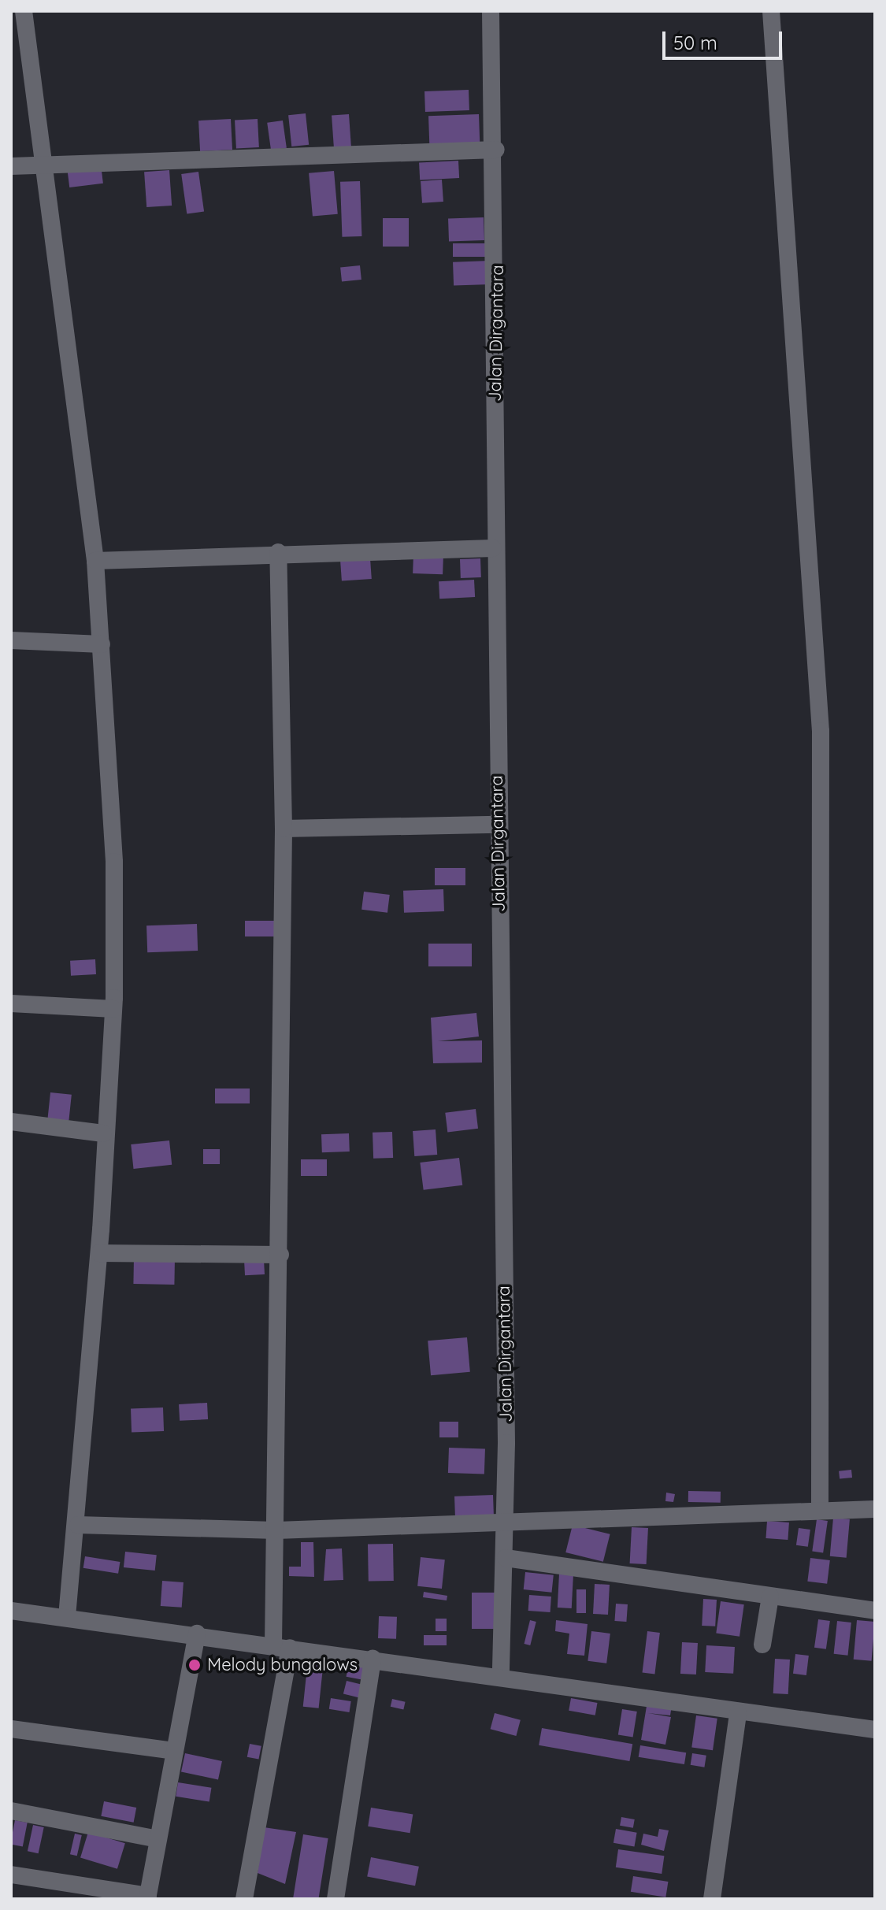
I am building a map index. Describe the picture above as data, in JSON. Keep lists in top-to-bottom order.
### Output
{
  "streets": {
    "street": ["Jalan Dirgantara"]
  },
  "places": ["Melody bungalows"],
  "scale_bar": "50 m"
}
